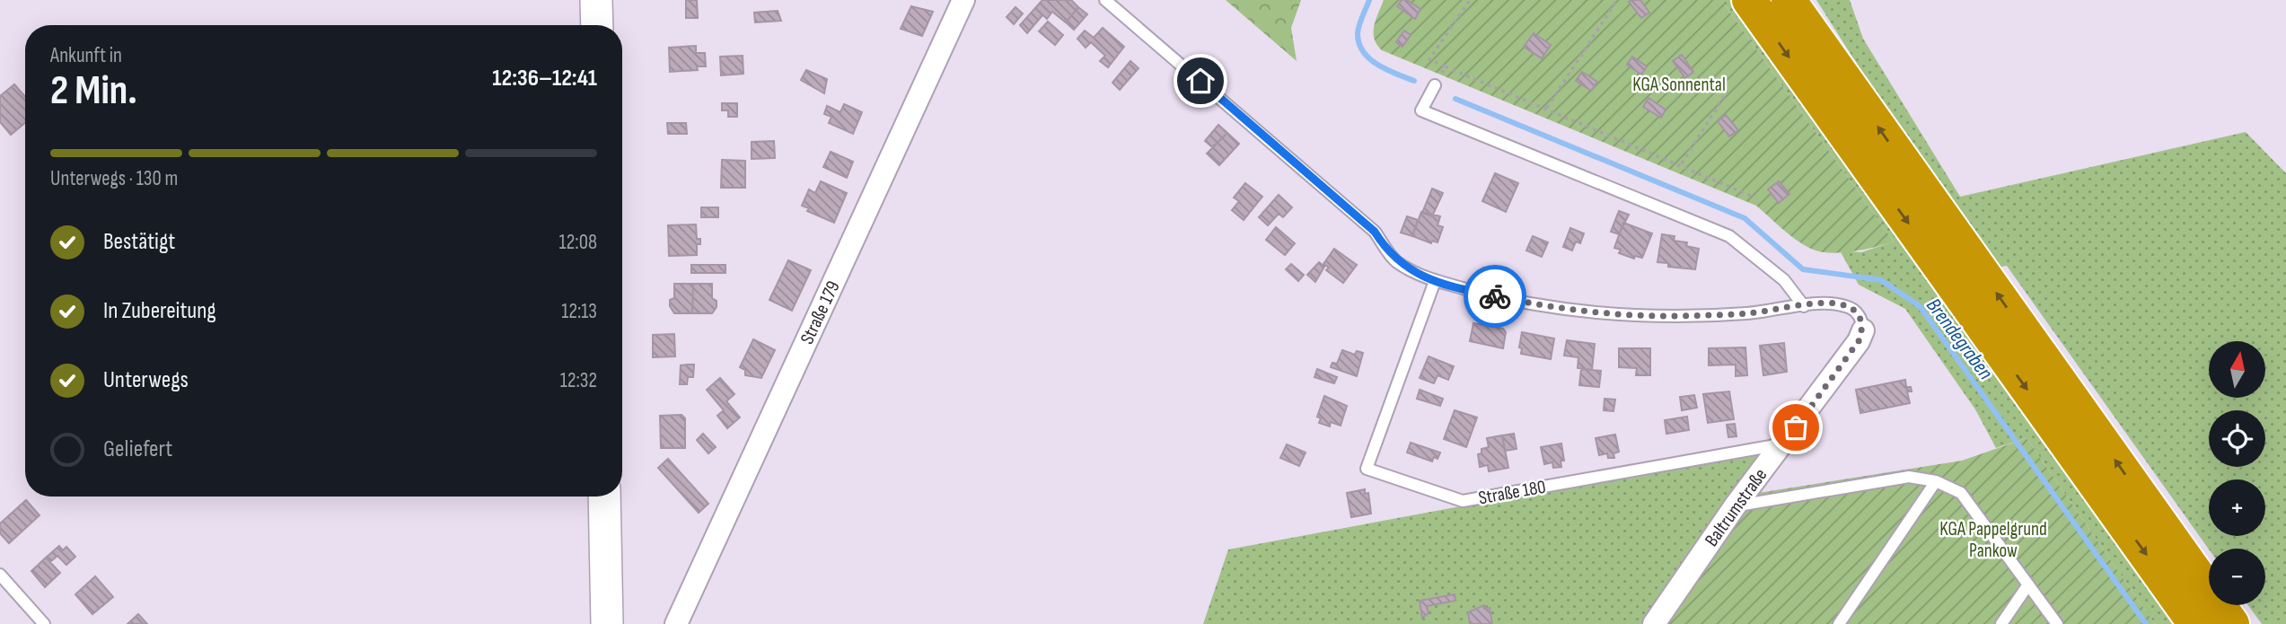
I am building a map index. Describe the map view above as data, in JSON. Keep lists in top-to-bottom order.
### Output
{
  "streets": {
    "street": ["Straße 179", "Baltrumstraße"],
    "lane": ["Straße 180"]
  },
  "crossings": [
    ["Straße 180", "Baltrumstraße"]
  ],
  "water": ["Brendegraben"],
  "parks": ["KGA Sonnental", "KGA Pappelgrund Pankow"],
  "north": "top",
  "page": {
    "heading": ["2 Min.", "Ankunft in", "12:36–12:41"],
    "bar": "Unterwegs · 130 m",
    "list": [
      ["Bestätigt", "12:08"],
      ["In Zubereitung", "12:13"],
      ["Unterwegs", "12:32"],
      "Geliefert"
    ],
    "map_buttons": ["+", "−"]
  }
}
